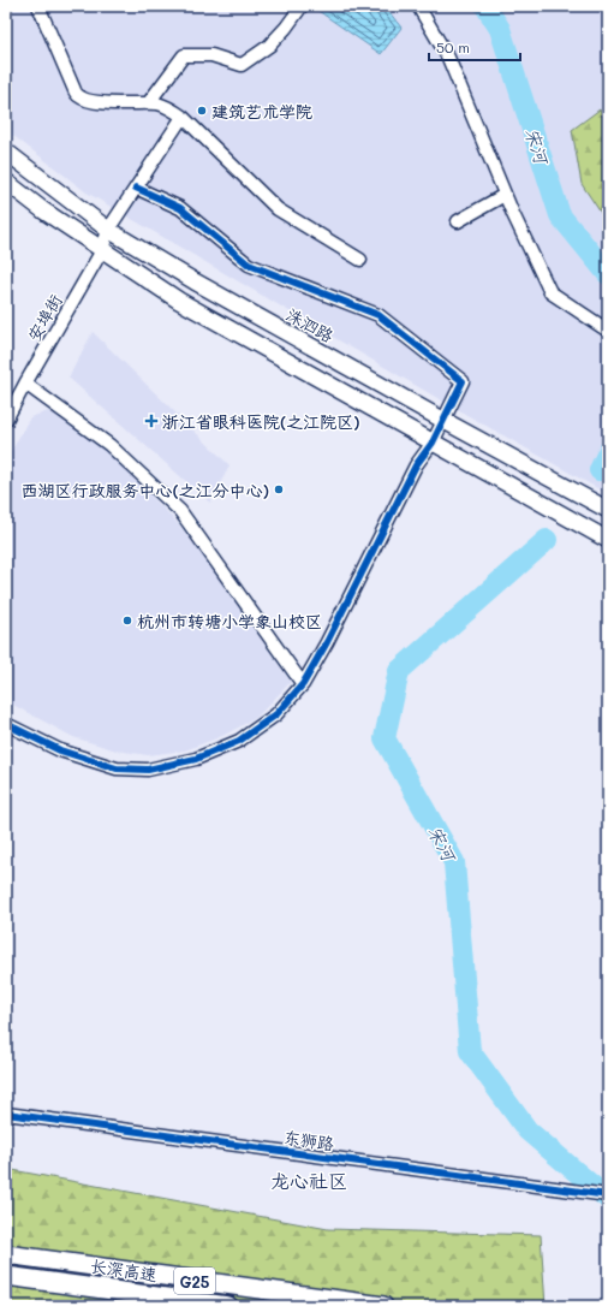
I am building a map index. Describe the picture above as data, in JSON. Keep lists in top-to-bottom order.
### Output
{
  "streets": {
    "highway": ["长深高速", "G25"],
    "main road": ["洙泗路"],
    "street": ["安埠街", "东狮路"]
  },
  "crossings": [
    ["安埠街", "洙泗路"]
  ],
  "districts": ["龙心社区"],
  "water": ["宋河"],
  "places": {
    "other": ["建筑艺术学院", "西湖区行政服务中心(之江分中心)", "杭州市转塘小学象山校区"],
    "health": ["浙江省眼科医院(之江院区)"]
  },
  "scale_bar": "50 m"
}
